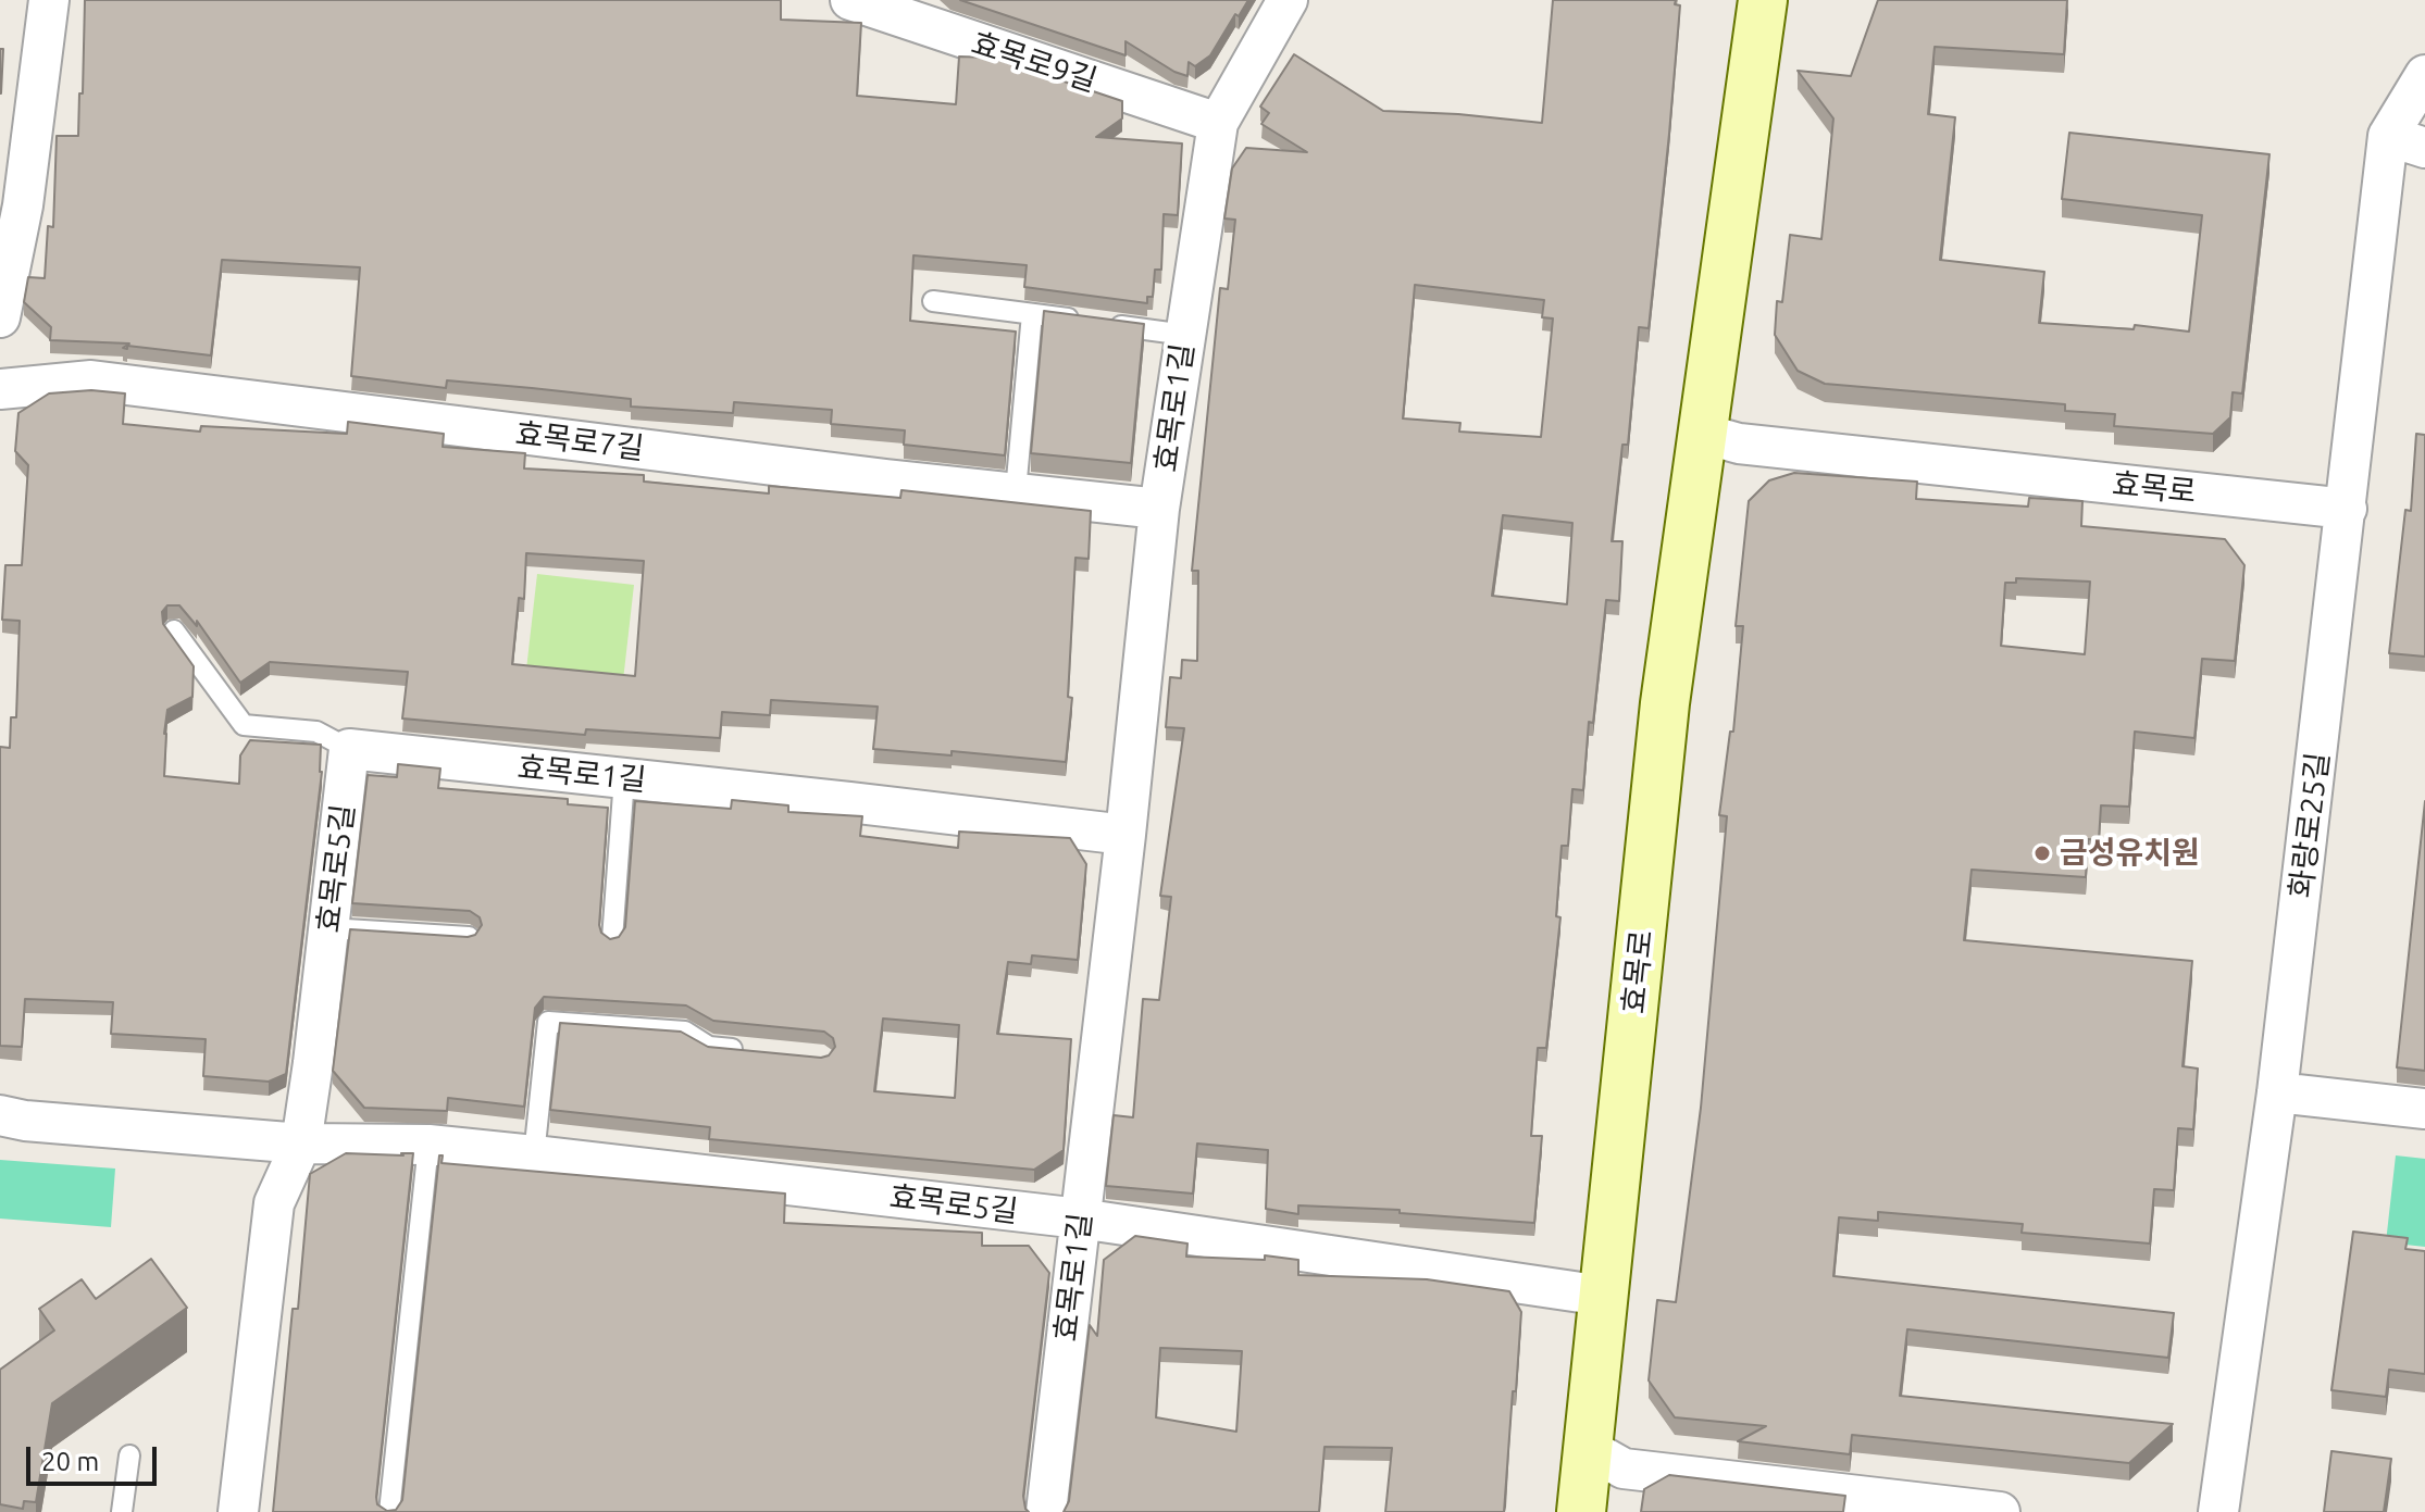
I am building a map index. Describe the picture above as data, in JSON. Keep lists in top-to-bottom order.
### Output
{
  "streets": {
    "street": [
      "효목로9길",
      "효목로1길",
      "효목로7길",
      "효목로",
      "화랑로25길",
      "효목로5길"
    ]
  },
  "crossings": [
    ["효목로9길", "효목로1길"],
    ["효목로1길", "효목로7길"],
    ["효목로1길", "효목로5길"],
    ["효목로", "화랑로25길"],
    ["효목로", "효목로5길"]
  ],
  "places": ["금성유치원"],
  "scale_bar": "20 m"
}
